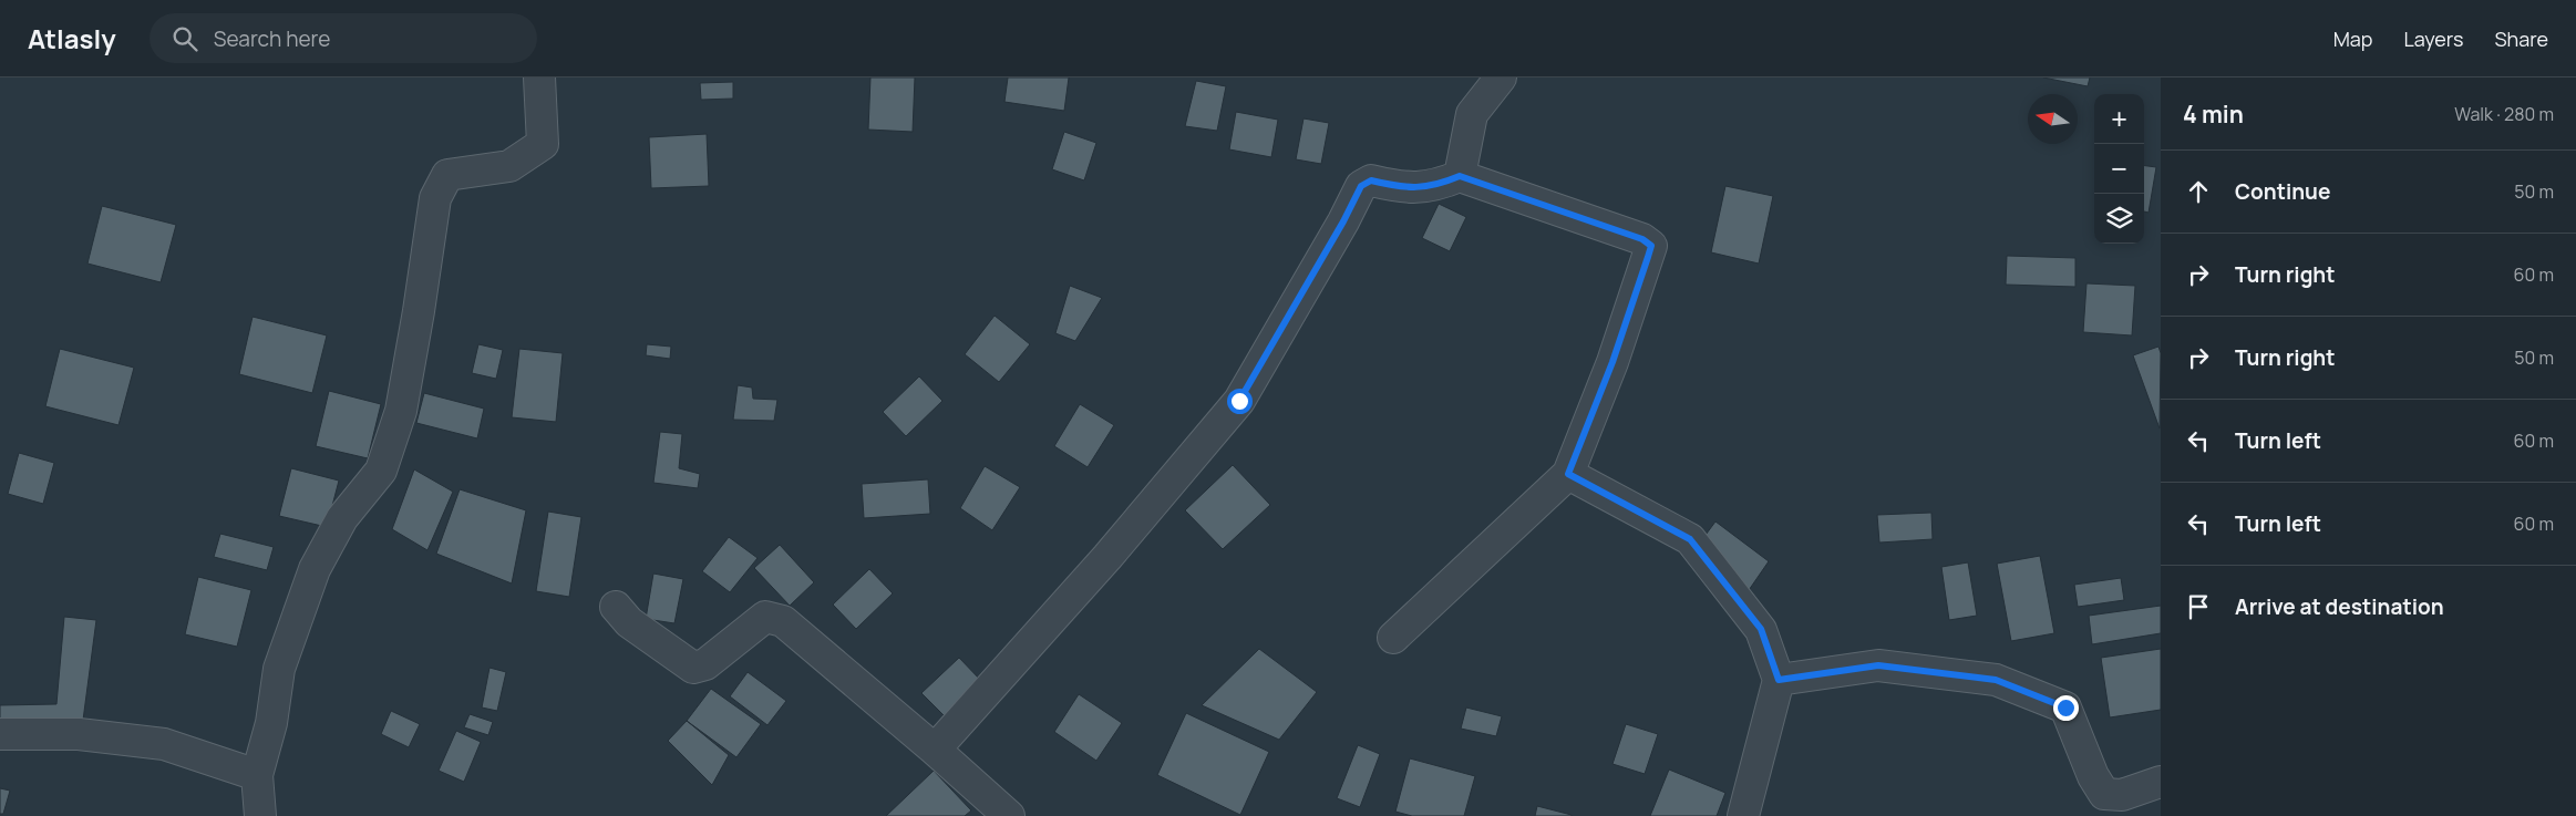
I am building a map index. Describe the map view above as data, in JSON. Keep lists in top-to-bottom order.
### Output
{
  "north": "left",
  "page": {
    "header": "Atlasly",
    "search": "Search here",
    "nav": ["Map", "Layers", "Share"],
    "heading": ["4 min", "Walk · 280 m"],
    "map_buttons": ["+", "−"],
    "list": [
      ["Continue", "50 m"],
      ["Turn right", "60 m"],
      ["Turn right", "50 m"],
      ["Turn left", "60 m"],
      ["Turn left", "60 m"],
      "Arrive at destination"
    ]
  }
}
